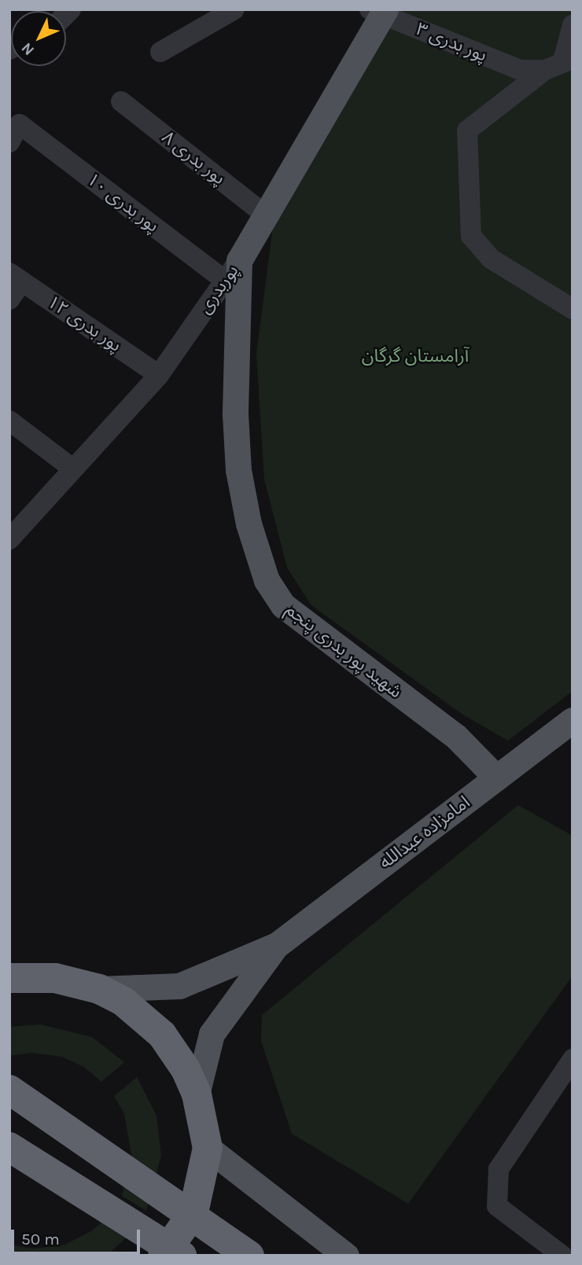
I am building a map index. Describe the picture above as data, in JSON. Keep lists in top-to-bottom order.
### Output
{
  "streets": {
    "main road": ["پوربدری", "شهید پور بدری پنجم", "امامزاده عبدالله"],
    "street": [
      "پور بدری ۳",
      "پور بدری ۸",
      "پور بدری ۱۰",
      "پور بدری ۱۲"
    ]
  },
  "crossings": [
    ["پور بدری ۳", "پوربدری"],
    ["پور بدری ۸", "پوربدری"],
    ["پور بدری ۱۰", "پوربدری"],
    ["پور بدری ۱۰", "شهید پور بدری پنجم"],
    ["پوربدری", "پور بدری ۱۲"],
    ["پوربدری", "شهید پور بدری پنجم"],
    ["شهید پور بدری پنجم", "امامزاده عبدالله"]
  ],
  "parks": ["آرامستان گرگان"],
  "scale_bar": "50 m",
  "north": "bottom left"
}
